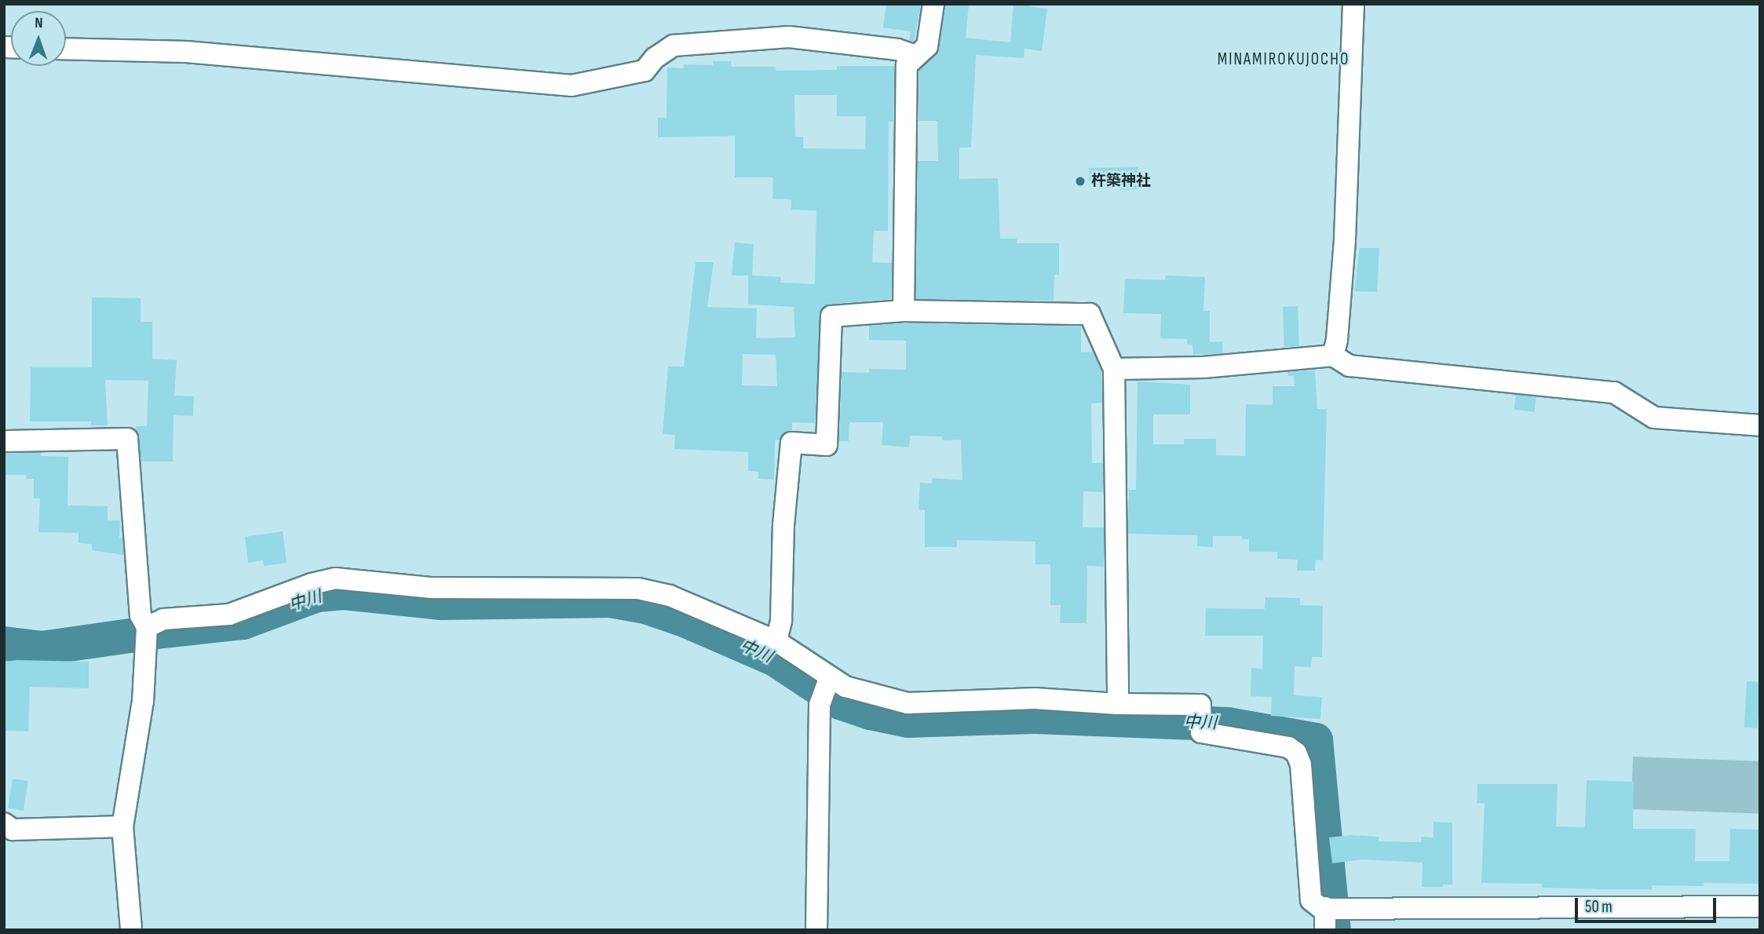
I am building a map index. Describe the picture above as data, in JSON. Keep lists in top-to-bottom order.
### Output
{
  "districts": ["MINAMIROKUJOCHO"],
  "water": ["中川"],
  "places": ["杵築神社"],
  "scale_bar": "50 m",
  "north": "top"
}
